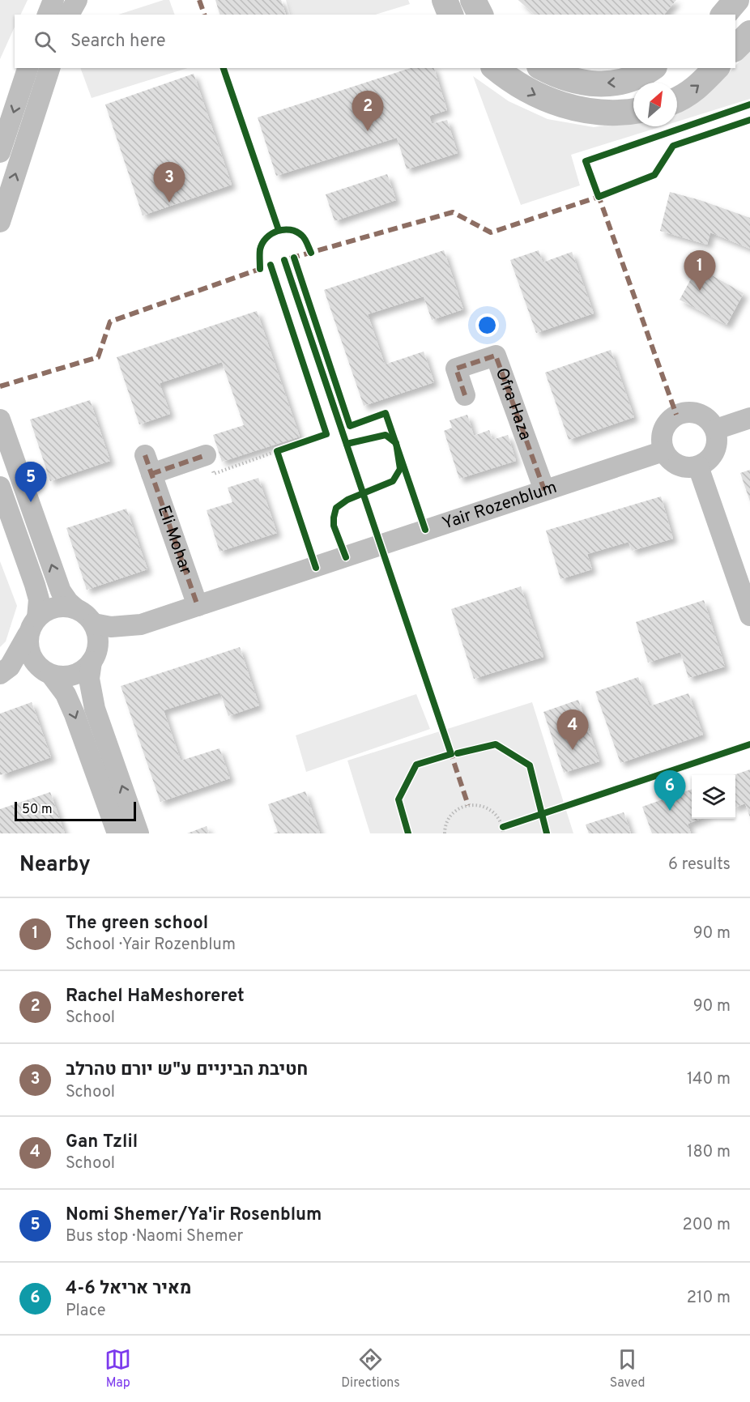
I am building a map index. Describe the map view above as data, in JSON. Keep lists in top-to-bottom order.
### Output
{
  "streets": {
    "street": ["Ofra Haza", "Yair Rozenblum", "Eli Mohar"]
  },
  "crossings": [
    ["Ofra Haza", "Yair Rozenblum"],
    ["Yair Rozenblum", "Eli Mohar"]
  ],
  "scale_bar": "50 m",
  "north": "top right",
  "page": {
    "search": "Search here",
    "pins": [
      "2",
      "3",
      "1",
      "5",
      "4",
      "6"
    ],
    "scale": "50 m",
    "heading": ["Nearby", "6 results"],
    "list": [
      {
        "mark": "1",
        "name": "The green school",
        "note": "School · Yair Rozenblum",
        "value": "90 m"
      },
      {
        "mark": "2",
        "name": "Rachel HaMeshoreret",
        "note": "School",
        "value": "90 m"
      },
      {
        "mark": "3",
        "name": "חטיבת הביניים ע\"ש יורם טהרלב",
        "note": "School",
        "value": "140 m"
      },
      {
        "mark": "4",
        "name": "Gan Tzlil",
        "note": "School",
        "value": "180 m"
      },
      {
        "mark": "5",
        "name": "Nomi Shemer/Ya'ir Rosenblum",
        "note": "Bus stop · Naomi Shemer",
        "value": "200 m"
      },
      {
        "mark": "6",
        "name": "מאיר אריאל 4-6",
        "note": "Place",
        "value": "210 m"
      }
    ],
    "nav": ["Map", "Directions", "Saved"]
  }
}
